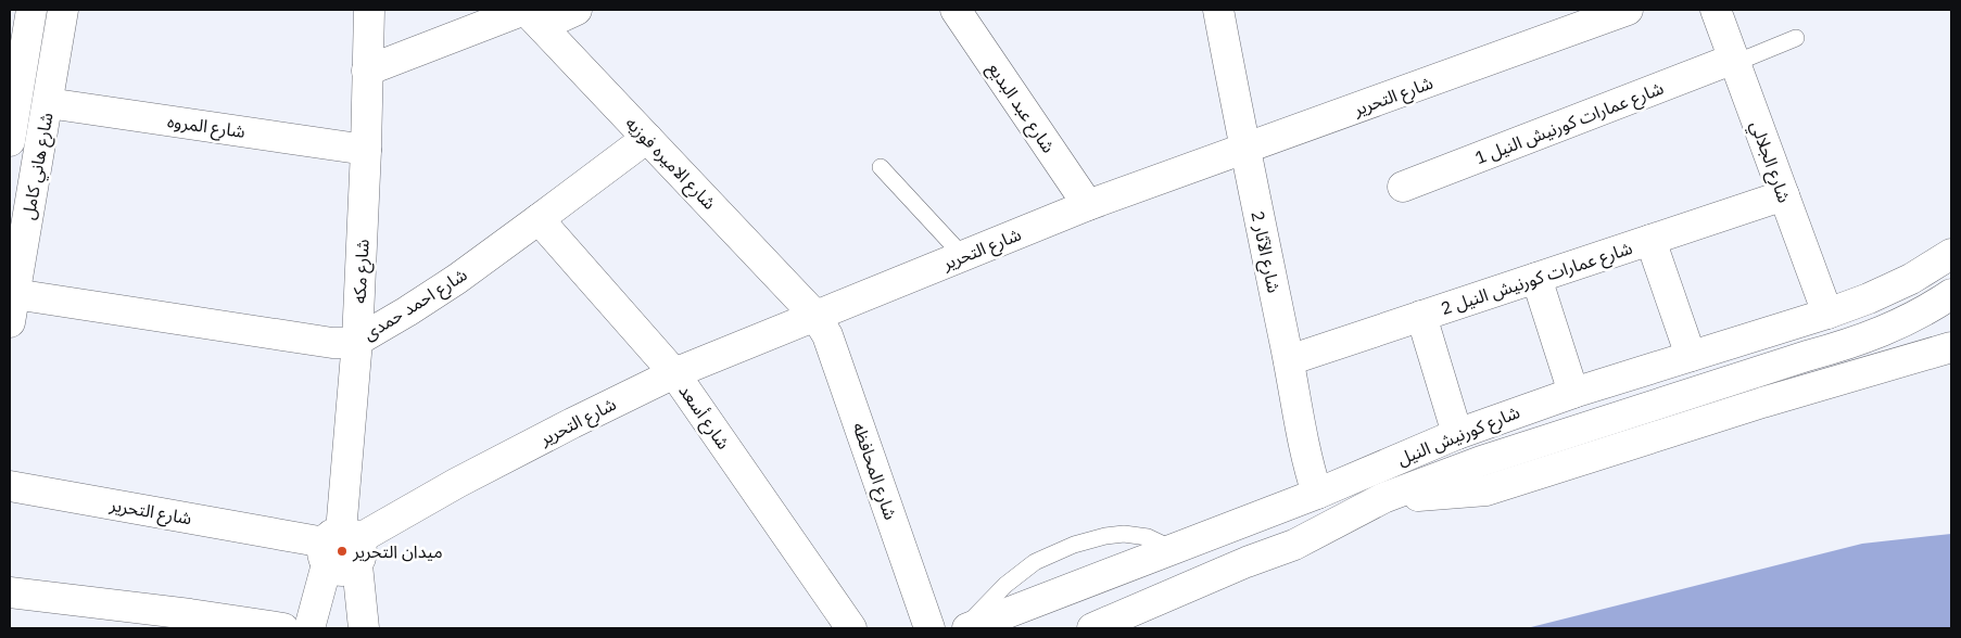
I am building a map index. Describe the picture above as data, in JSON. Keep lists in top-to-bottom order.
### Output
{
  "streets": {
    "street": [
      "شارع التحرير",
      "شارع عبد البديع",
      "شارع عمارات كورنيش النيل 1",
      "شارع المروه",
      "شارع الجلالي",
      "شارع الاميره فوزيه",
      "شارع هاني كامل",
      "شارع الآثار 2",
      "شارع مكه",
      "شارع عمارات كورنيش النيل 2",
      "شارع احمد حمدى",
      "شارع أسعد",
      "شارع كورنيش النيل",
      "شارع المحافظه"
    ]
  },
  "crossings": [
    ["شارع التحرير", "شارع عبد البديع"],
    ["شارع التحرير", "شارع الاميره فوزيه"],
    ["شارع التحرير", "شارع الآثار 2"],
    ["شارع التحرير", "شارع مكه"],
    ["شارع التحرير", "شارع أسعد"],
    ["شارع التحرير", "شارع المحافظه"],
    ["شارع عمارات كورنيش النيل 1", "شارع الجلالي"],
    ["شارع المروه", "شارع هاني كامل"],
    ["شارع المروه", "شارع مكه"],
    ["شارع الجلالي", "شارع عمارات كورنيش النيل 2"],
    ["شارع الجلالي", "شارع كورنيش النيل"],
    ["شارع الاميره فوزيه", "شارع احمد حمدى"],
    ["شارع الاميره فوزيه", "شارع المحافظه"],
    ["شارع هاني كامل", "شارع احمد حمدى"],
    ["شارع الآثار 2", "شارع عمارات كورنيش النيل 2"],
    ["شارع الآثار 2", "شارع كورنيش النيل"],
    ["شارع مكه", "شارع احمد حمدى"],
    ["شارع احمد حمدى", "شارع أسعد"]
  ],
  "places": ["ميدان التحرير"]
}
